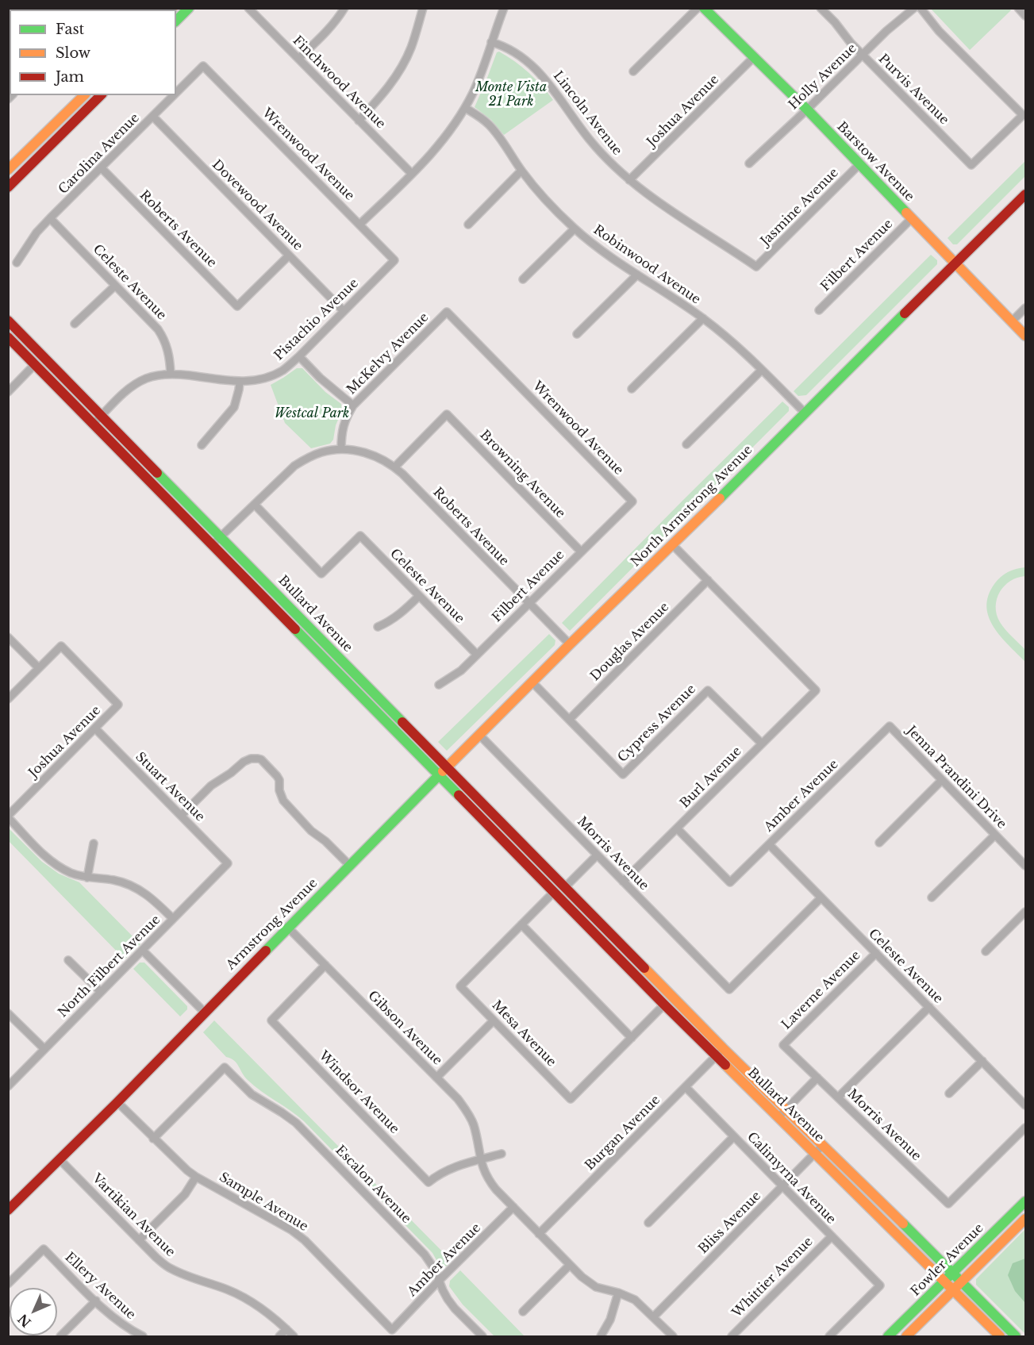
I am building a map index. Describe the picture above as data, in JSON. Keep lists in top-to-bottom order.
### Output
{
  "streets": {
    "main road": [
      "Barstow Avenue",
      "North Armstrong Avenue",
      "Bullard Avenue",
      "Armstrong Avenue",
      "Fowler Avenue"
    ],
    "street": [
      "Holly Avenue",
      "Finchwood Avenue",
      "Purvis Avenue",
      "Joshua Avenue",
      "Lincoln Avenue",
      "Carolina Avenue",
      "Wrenwood Avenue",
      "Dovewood Avenue",
      "Jasmine Avenue",
      "Roberts Avenue",
      "Filbert Avenue",
      "Robinwood Avenue",
      "Celeste Avenue",
      "Pistachio Avenue",
      "McKelvy Avenue",
      "Browning Avenue",
      "Douglas Avenue",
      "Cypress Avenue",
      "Burl Avenue",
      "Jenna Prandini Drive",
      "Stuart Avenue",
      "Amber Avenue",
      "Morris Avenue",
      "North Filbert Avenue",
      "Laverne Avenue",
      "Gibson Avenue",
      "Mesa Avenue",
      "Windsor Avenue",
      "Burgan Avenue",
      "Calimyrna Avenue",
      "Escalon Avenue",
      "Sample Avenue",
      "Vartikian Avenue",
      "Bliss Avenue",
      "Whittier Avenue",
      "Ellery Avenue"
    ]
  },
  "crossings": [
    ["Holly Avenue", "Purvis Avenue"],
    ["Holly Avenue", "Barstow Avenue"],
    ["Joshua Avenue", "Lincoln Avenue"],
    ["Joshua Avenue", "Barstow Avenue"],
    ["Joshua Avenue", "Stuart Avenue"],
    ["Lincoln Avenue", "Jasmine Avenue"],
    ["Carolina Avenue", "Wrenwood Avenue"],
    ["Carolina Avenue", "Dovewood Avenue"],
    ["Carolina Avenue", "Roberts Avenue"],
    ["Carolina Avenue", "Celeste Avenue"],
    ["Wrenwood Avenue", "Filbert Avenue"],
    ["Wrenwood Avenue", "Pistachio Avenue"],
    ["Wrenwood Avenue", "McKelvy Avenue"],
    ["Barstow Avenue", "Jasmine Avenue"],
    ["Barstow Avenue", "Filbert Avenue"],
    ["Barstow Avenue", "North Armstrong Avenue"],
    ["Dovewood Avenue", "Roberts Avenue"],
    ["Dovewood Avenue", "Pistachio Avenue"],
    ["Roberts Avenue", "Filbert Avenue"],
    ["Roberts Avenue", "McKelvy Avenue"],
    ["Roberts Avenue", "Browning Avenue"],
    ["Roberts Avenue", "North Armstrong Avenue"],
    ["Filbert Avenue", "Celeste Avenue"],
    ["Filbert Avenue", "Browning Avenue"],
    ["Robinwood Avenue", "North Armstrong Avenue"],
    ["Celeste Avenue", "Pistachio Avenue"],
    ["Celeste Avenue", "Amber Avenue"],
    ["Celeste Avenue", "Morris Avenue"],
    ["Celeste Avenue", "Laverne Avenue"],
    ["Pistachio Avenue", "Bullard Avenue"],
    ["North Armstrong Avenue", "Bullard Avenue"],
    ["North Armstrong Avenue", "Morris Avenue"],
    ["North Armstrong Avenue", "Armstrong Avenue"],
    ["Bullard Avenue", "Armstrong Avenue"],
    ["Bullard Avenue", "Burgan Avenue"],
    ["Bullard Avenue", "Bliss Avenue"],
    ["Bullard Avenue", "Fowler Avenue"],
    ["Douglas Avenue", "Cypress Avenue"],
    ["Douglas Avenue", "Burl Avenue"],
    ["Cypress Avenue", "Burl Avenue"],
    ["Burl Avenue", "Amber Avenue"],
    ["Burl Avenue", "Morris Avenue"],
    ["Jenna Prandini Drive", "Amber Avenue"],
    ["Stuart Avenue", "North Filbert Avenue"],
    ["Amber Avenue", "Gibson Avenue"],
    ["Amber Avenue", "Escalon Avenue"],
    ["Amber Avenue", "Sample Avenue"],
    ["Morris Avenue", "Laverne Avenue"],
    ["Armstrong Avenue", "Gibson Avenue"],
    ["Armstrong Avenue", "Sample Avenue"],
    ["Gibson Avenue", "Windsor Avenue"],
    ["Gibson Avenue", "Burgan Avenue"],
    ["Gibson Avenue", "Bliss Avenue"],
    ["Burgan Avenue", "Calimyrna Avenue"],
    ["Calimyrna Avenue", "Bliss Avenue"],
    ["Calimyrna Avenue", "Whittier Avenue"],
    ["Escalon Avenue", "Sample Avenue"]
  ],
  "parks": ["Monte Vista 21 Park", "Westcal Park"],
  "legend": ["Fast", "Slow", "Jam"],
  "north": "bottom left"
}
